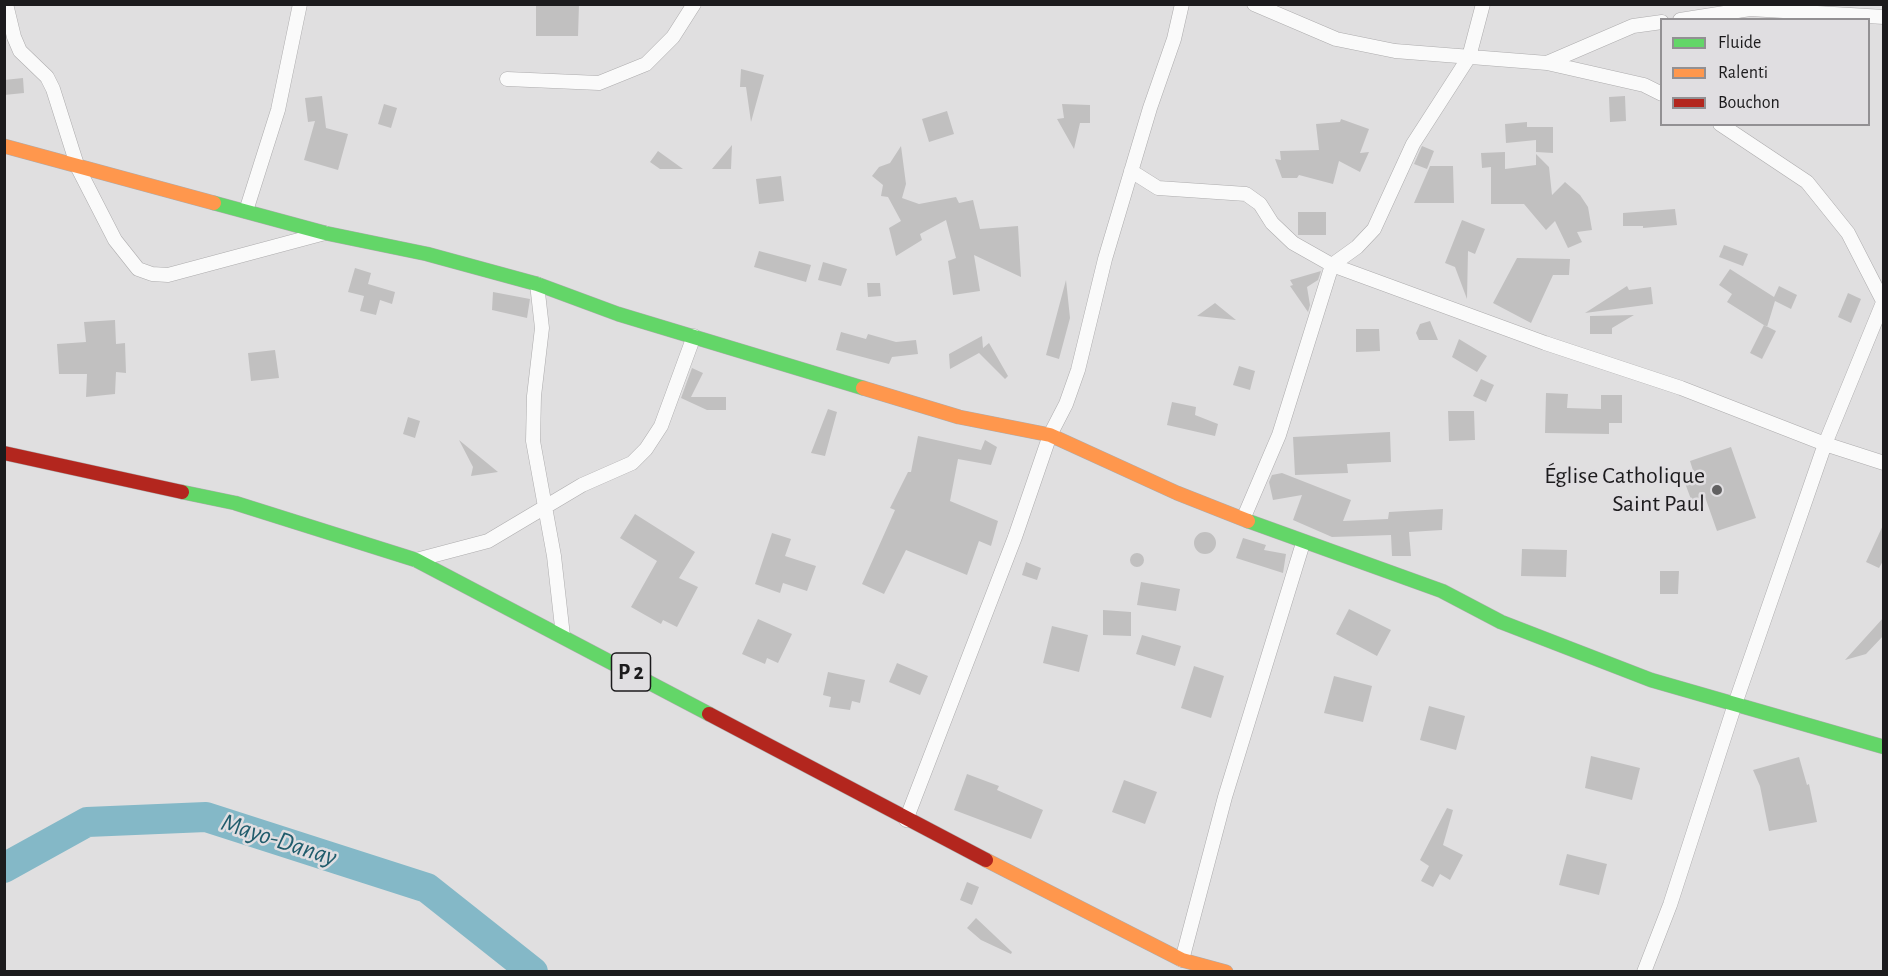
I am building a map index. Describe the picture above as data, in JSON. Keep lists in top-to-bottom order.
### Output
{
  "streets": {
    "street": ["P 2"]
  },
  "water": ["Mayo-Danay"],
  "places": ["Église Catholique Saint Paul"],
  "legend": ["Fluide", "Ralenti", "Bouchon"]
}
